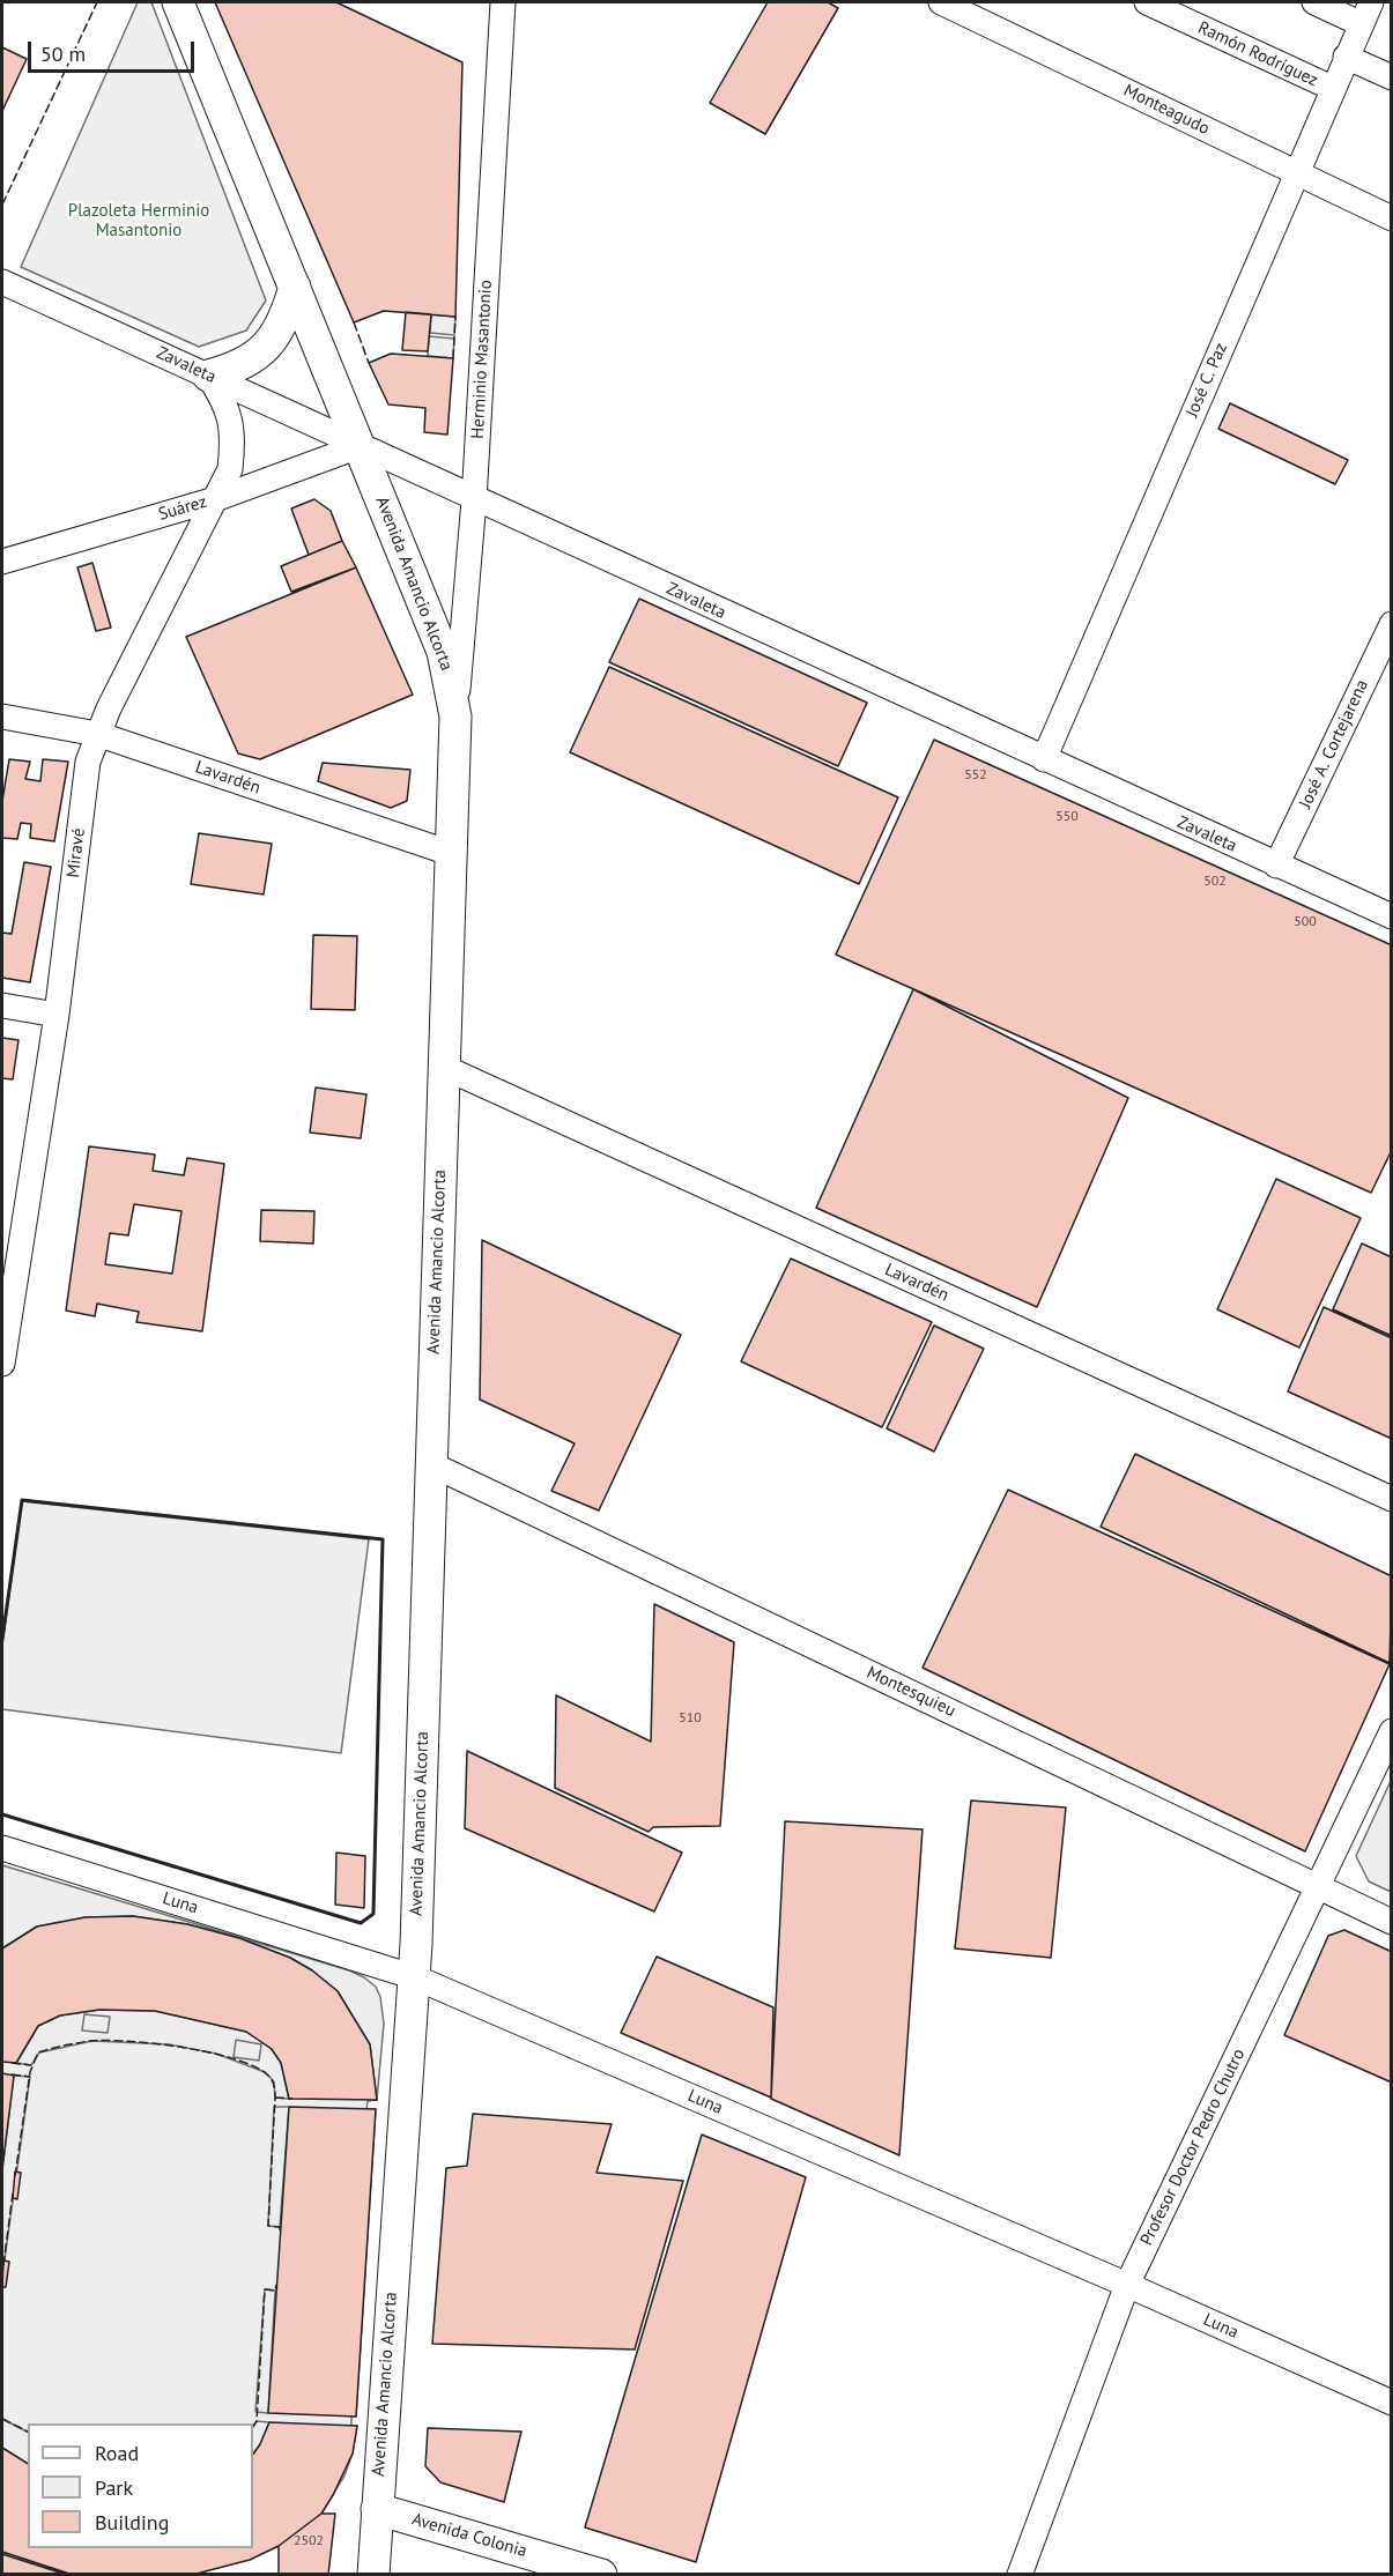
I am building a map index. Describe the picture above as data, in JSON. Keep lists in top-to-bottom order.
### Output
{
  "streets": {
    "main road": ["Avenida Amancio Alcorta", "Avenida Colonia"],
    "street": [
      "Ramón Rodríguez",
      "Monteagudo",
      "Herminio Masantonio",
      "Zavaleta",
      "José C. Paz",
      "Suárez",
      "José A. Cortejarena",
      "Lavardén",
      "Miravé",
      "Montesquieu",
      "Luna",
      "Profesor Doctor Pedro Chutro"
    ]
  },
  "crossings": [
    ["Ramón Rodríguez", "José C. Paz"],
    ["Monteagudo", "José C. Paz"],
    ["Herminio Masantonio", "Zavaleta"],
    ["Herminio Masantonio", "Avenida Amancio Alcorta"],
    ["Zavaleta", "José C. Paz"],
    ["Zavaleta", "Suárez"],
    ["Zavaleta", "Avenida Amancio Alcorta"],
    ["Zavaleta", "José A. Cortejarena"],
    ["Zavaleta", "Miravé"],
    ["Suárez", "Avenida Amancio Alcorta"],
    ["Suárez", "Miravé"],
    ["Avenida Amancio Alcorta", "Lavardén"],
    ["Avenida Amancio Alcorta", "Montesquieu"],
    ["Avenida Amancio Alcorta", "Luna"],
    ["Avenida Amancio Alcorta", "Avenida Colonia"],
    ["Lavardén", "Miravé"],
    ["Montesquieu", "Profesor Doctor Pedro Chutro"],
    ["Luna", "Profesor Doctor Pedro Chutro"]
  ],
  "parks": ["Plazoleta Herminio Masantonio"],
  "house_numbers": [
    "552",
    "550",
    "502",
    "500",
    "510",
    "2502"
  ],
  "legend": ["Road", "Park", "Building"],
  "scale_bar": "50 m"
}
